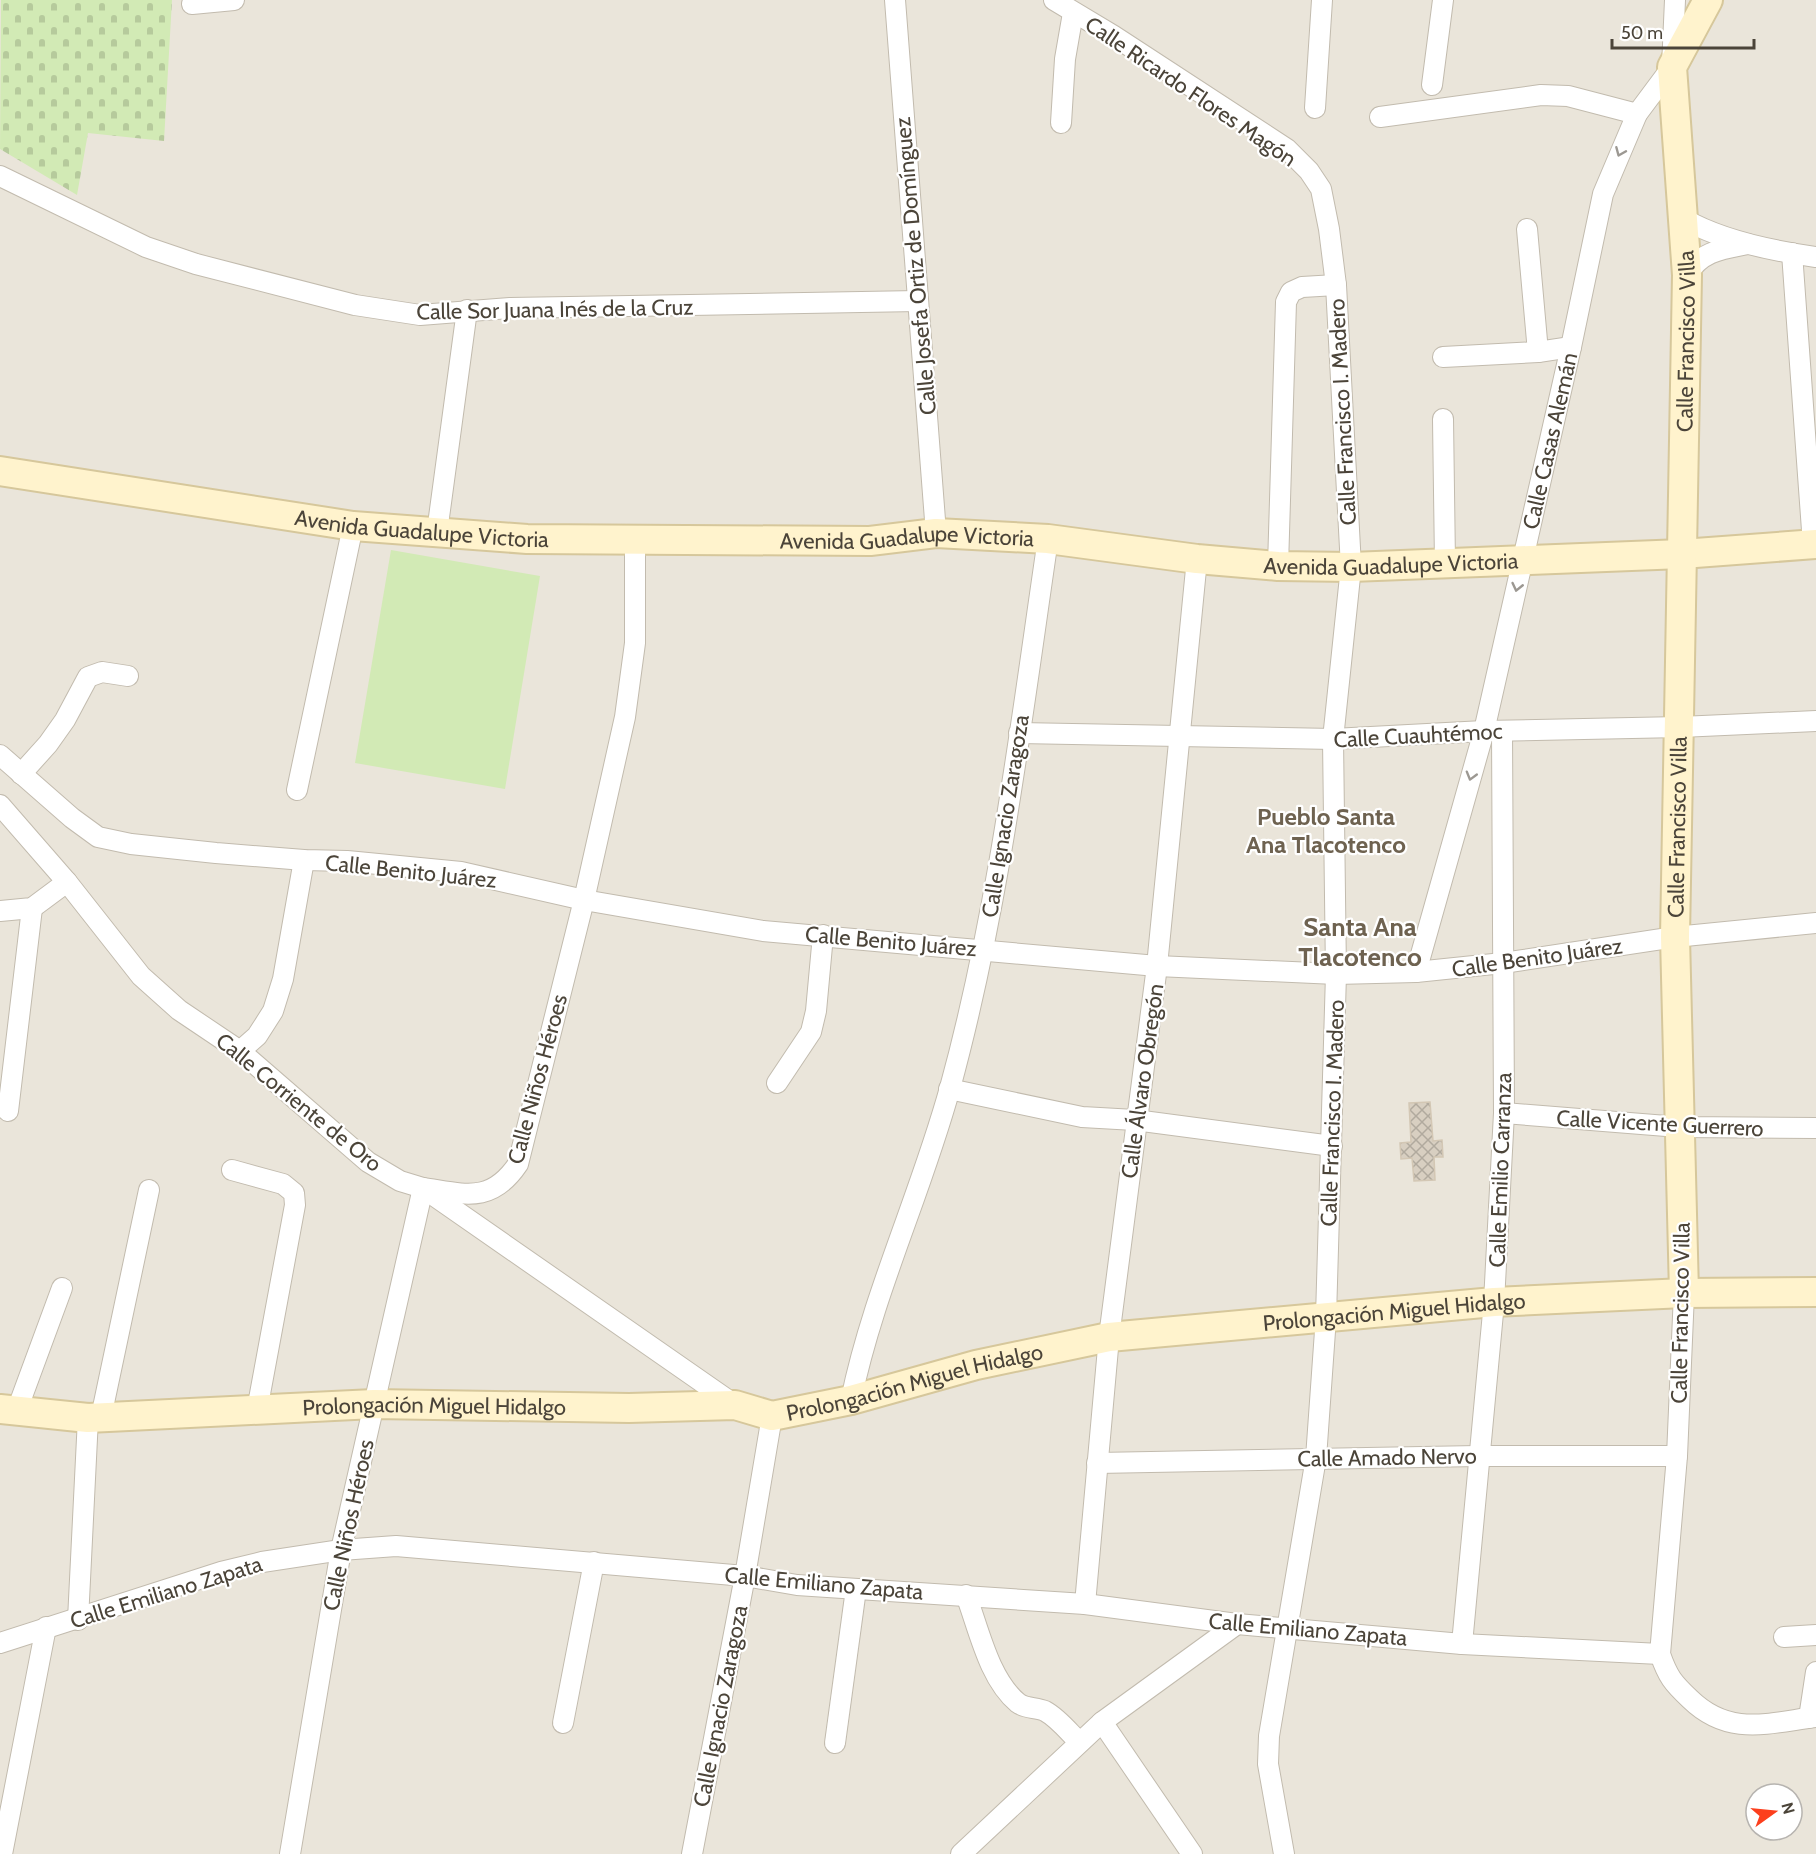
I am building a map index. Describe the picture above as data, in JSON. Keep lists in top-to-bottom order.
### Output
{
  "streets": {
    "street": [
      "Calle Ricardo Flores Magón",
      "Calle Josefa Ortiz de Domínguez",
      "Calle Sor Juana Inés de la Cruz",
      "Calle Francisco Villa",
      "Calle Francisco I. Madero",
      "Calle Casas Alemán",
      "Avenida Guadalupe Victoria",
      "Calle Cuauhtémoc",
      "Calle Ignacio Zaragoza",
      "Calle Benito Juárez",
      "Calle Niños Héroes",
      "Calle Álvaro Obregón",
      "Calle Corriente de Oro",
      "Calle Vicente Guerrero",
      "Calle Emilio Carranza",
      "Prolongación Miguel Hidalgo",
      "Calle Amado Nervo",
      "Calle Emiliano Zapata"
    ]
  },
  "crossings": [
    ["Calle Ricardo Flores Magón", "Calle Francisco I. Madero"],
    ["Calle Josefa Ortiz de Domínguez", "Calle Sor Juana Inés de la Cruz"],
    ["Calle Josefa Ortiz de Domínguez", "Avenida Guadalupe Victoria"],
    ["Calle Francisco Villa", "Calle Casas Alemán"],
    ["Calle Francisco Villa", "Avenida Guadalupe Victoria"],
    ["Calle Francisco Villa", "Calle Cuauhtémoc"],
    ["Calle Francisco Villa", "Calle Benito Juárez"],
    ["Calle Francisco Villa", "Calle Vicente Guerrero"],
    ["Calle Francisco Villa", "Prolongación Miguel Hidalgo"],
    ["Calle Francisco Villa", "Calle Amado Nervo"],
    ["Calle Francisco Villa", "Calle Emiliano Zapata"],
    ["Calle Francisco I. Madero", "Avenida Guadalupe Victoria"],
    ["Calle Francisco I. Madero", "Calle Cuauhtémoc"],
    ["Calle Francisco I. Madero", "Calle Benito Juárez"],
    ["Calle Francisco I. Madero", "Prolongación Miguel Hidalgo"],
    ["Calle Francisco I. Madero", "Calle Amado Nervo"],
    ["Calle Francisco I. Madero", "Calle Emiliano Zapata"],
    ["Calle Casas Alemán", "Avenida Guadalupe Victoria"],
    ["Calle Casas Alemán", "Calle Cuauhtémoc"],
    ["Calle Casas Alemán", "Calle Benito Juárez"],
    ["Calle Casas Alemán", "Calle Emilio Carranza"],
    ["Avenida Guadalupe Victoria", "Calle Ignacio Zaragoza"],
    ["Avenida Guadalupe Victoria", "Calle Niños Héroes"],
    ["Avenida Guadalupe Victoria", "Calle Álvaro Obregón"],
    ["Calle Cuauhtémoc", "Calle Ignacio Zaragoza"],
    ["Calle Cuauhtémoc", "Calle Álvaro Obregón"],
    ["Calle Cuauhtémoc", "Calle Emilio Carranza"],
    ["Calle Ignacio Zaragoza", "Calle Benito Juárez"],
    ["Calle Ignacio Zaragoza", "Prolongación Miguel Hidalgo"],
    ["Calle Ignacio Zaragoza", "Calle Emiliano Zapata"],
    ["Calle Benito Juárez", "Calle Niños Héroes"],
    ["Calle Benito Juárez", "Calle Álvaro Obregón"],
    ["Calle Benito Juárez", "Calle Emilio Carranza"],
    ["Calle Niños Héroes", "Calle Corriente de Oro"],
    ["Calle Niños Héroes", "Prolongación Miguel Hidalgo"],
    ["Calle Niños Héroes", "Calle Emiliano Zapata"],
    ["Calle Álvaro Obregón", "Prolongación Miguel Hidalgo"],
    ["Calle Álvaro Obregón", "Calle Amado Nervo"],
    ["Calle Álvaro Obregón", "Calle Emiliano Zapata"],
    ["Calle Corriente de Oro", "Prolongación Miguel Hidalgo"],
    ["Calle Vicente Guerrero", "Calle Emilio Carranza"],
    ["Calle Emilio Carranza", "Prolongación Miguel Hidalgo"],
    ["Calle Emilio Carranza", "Calle Amado Nervo"],
    ["Calle Emilio Carranza", "Calle Emiliano Zapata"]
  ],
  "one_way": ["Calle Casas Alemán"],
  "districts": ["Pueblo Santa Ana Tlacotenco", "Santa Ana Tlacotenco"],
  "scale_bar": "50 m",
  "north": "right"
}
